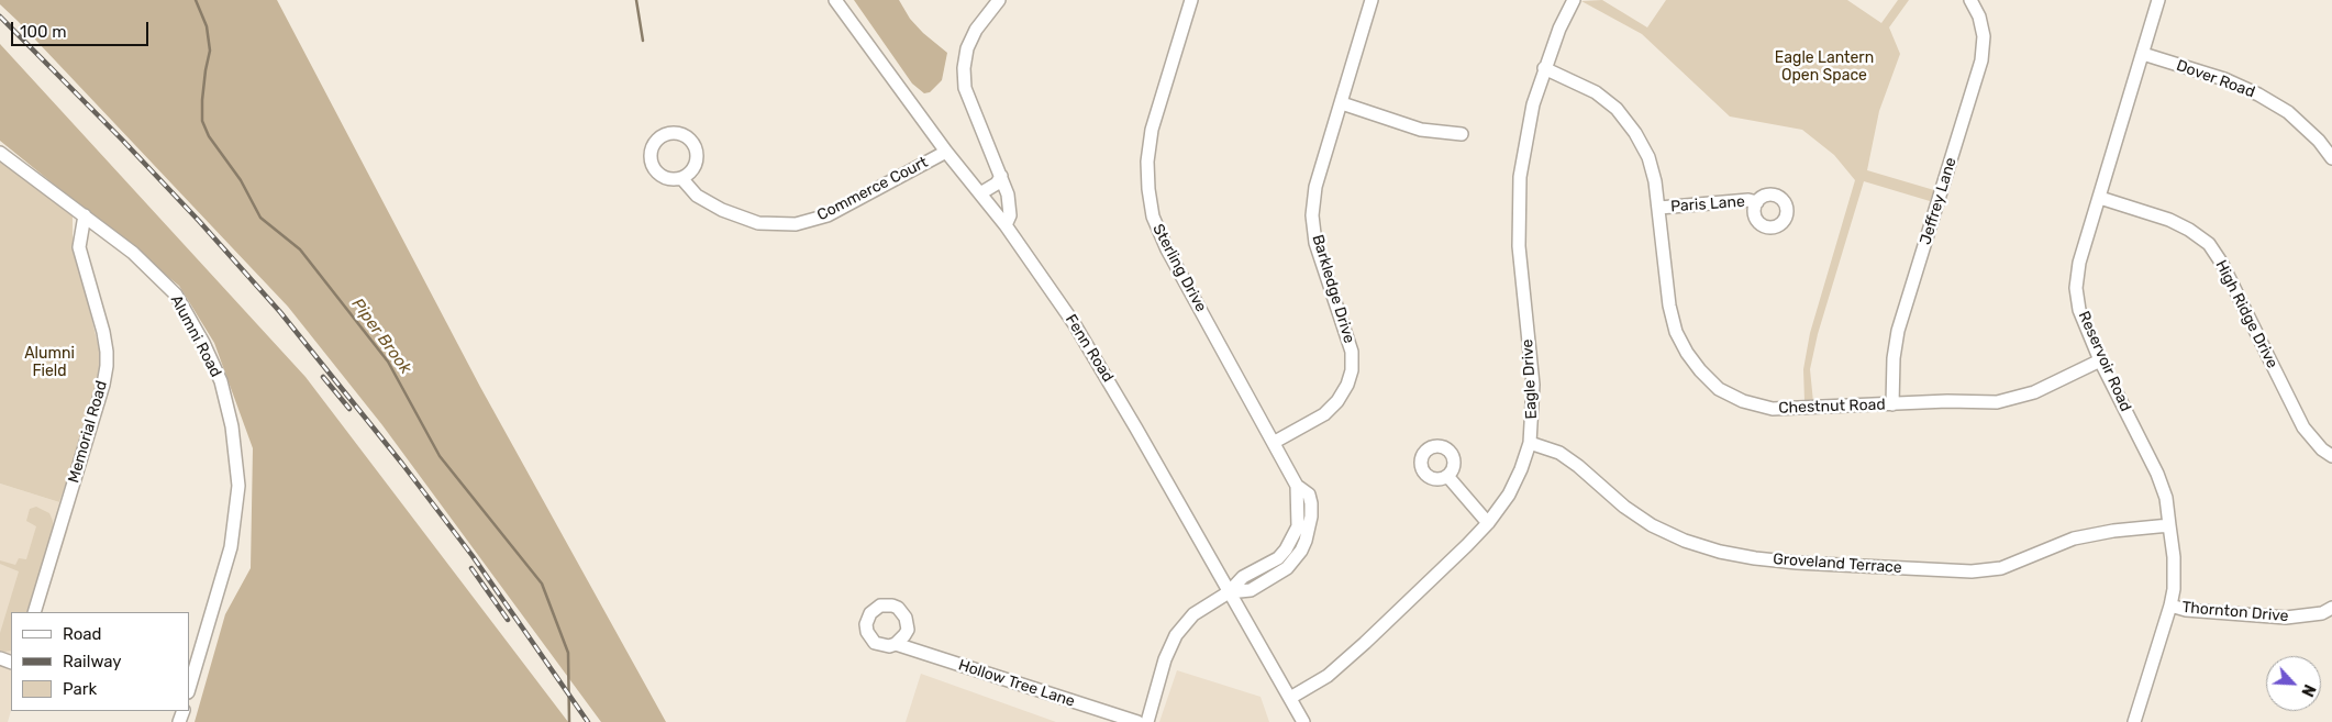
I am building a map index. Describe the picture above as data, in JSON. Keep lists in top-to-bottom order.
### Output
{
  "streets": {
    "street": [
      "Dover Road",
      "Commerce Court",
      "Jeffrey Lane",
      "Paris Lane",
      "Sterling Drive",
      "Barkledge Drive",
      "High Ridge Drive",
      "Alumni Road",
      "Fenn Road",
      "Reservoir Road",
      "Eagle Drive",
      "Chestnut Road",
      "Memorial Road",
      "Groveland Terrace",
      "Thornton Drive",
      "Hollow Tree Lane"
    ]
  },
  "crossings": [
    ["Dover Road", "Reservoir Road"],
    ["Commerce Court", "Fenn Road"],
    ["Jeffrey Lane", "Chestnut Road"],
    ["Paris Lane", "Chestnut Road"],
    ["Sterling Drive", "Barkledge Drive"],
    ["Sterling Drive", "Fenn Road"],
    ["High Ridge Drive", "Reservoir Road"],
    ["Alumni Road", "Memorial Road"],
    ["Fenn Road", "Eagle Drive"],
    ["Reservoir Road", "Chestnut Road"],
    ["Reservoir Road", "Groveland Terrace"],
    ["Reservoir Road", "Thornton Drive"],
    ["Eagle Drive", "Chestnut Road"],
    ["Eagle Drive", "Groveland Terrace"]
  ],
  "water": ["Piper Brook"],
  "parks": ["Eagle Lantern Open Space", "Alumni Field"],
  "legend": ["Road", "Railway", "Park"],
  "scale_bar": "100 m",
  "north": "bottom right"
}
